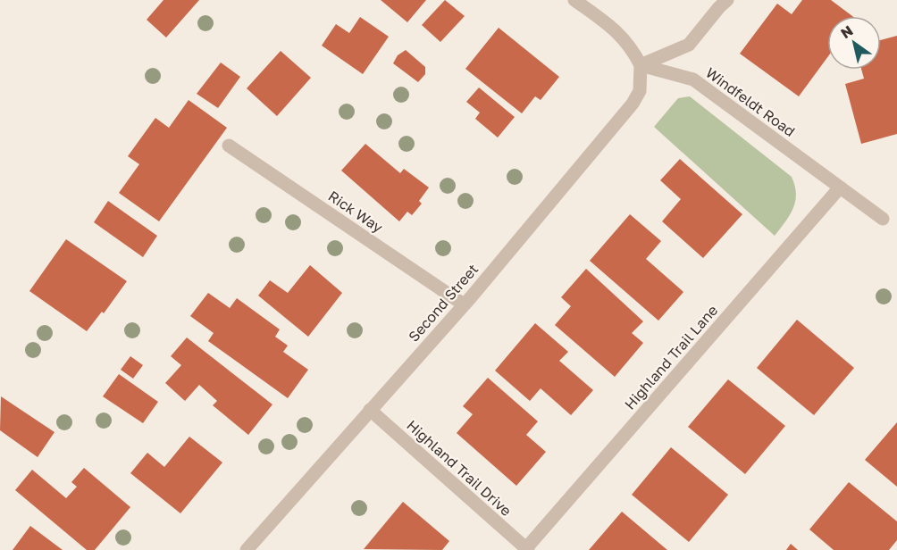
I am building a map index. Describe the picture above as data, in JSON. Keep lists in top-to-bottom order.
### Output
{
  "streets": {
    "street": [
      "Windfeldt Road",
      "Rick Way",
      "Second Street",
      "Highland Trail Lane",
      "Highland Trail Drive"
    ]
  },
  "crossings": [
    ["Windfeldt Road", "Second Street"],
    ["Windfeldt Road", "Highland Trail Lane"],
    ["Rick Way", "Second Street"],
    ["Second Street", "Highland Trail Drive"],
    ["Highland Trail Lane", "Highland Trail Drive"]
  ],
  "north": "top left"
}
